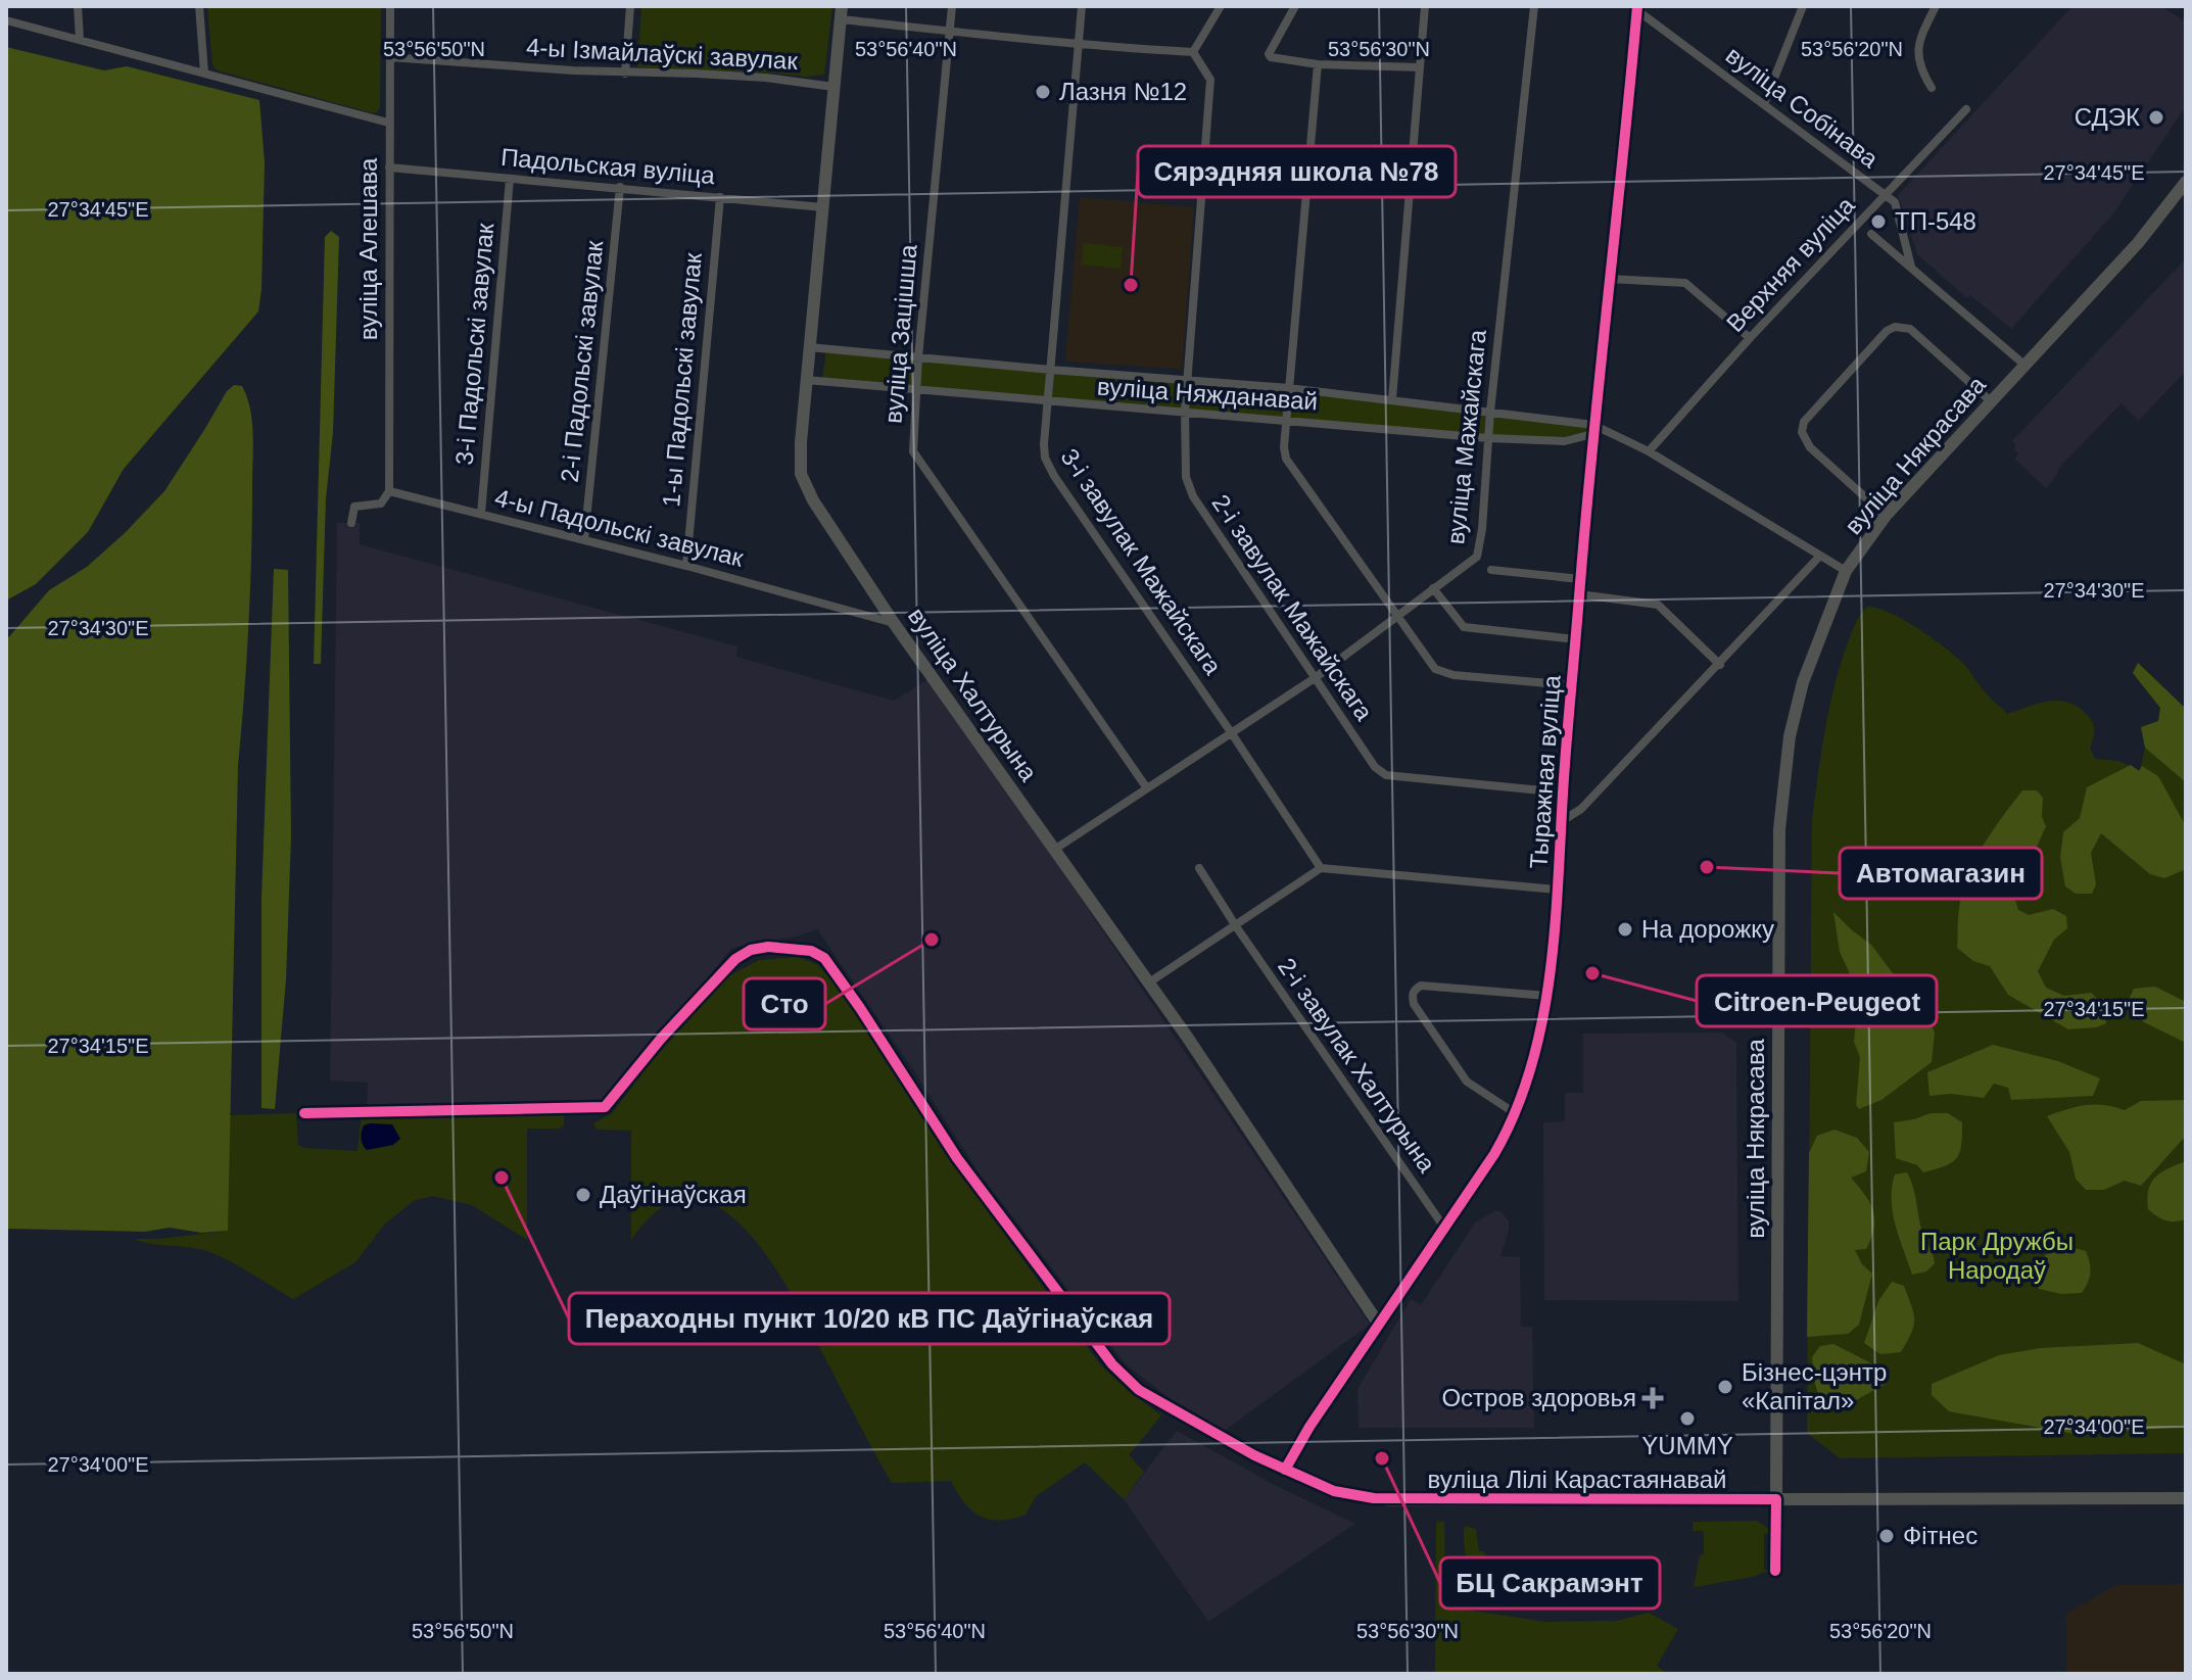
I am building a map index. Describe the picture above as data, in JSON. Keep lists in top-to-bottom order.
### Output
{
  "streets": {
    "street": [
      "4-ы Ізмайлаўскі завулак",
      "вуліца Собінава",
      "Падольская вуліца",
      "вуліца Алешава",
      "Верхняя вуліца",
      "вуліца Зацішша",
      "3-і Падольскі завулак",
      "2-і Падольскі завулак",
      "1-ы Падольскі завулак",
      "вуліца Няжданавай",
      "вуліца Мажайскага",
      "вуліца Някрасава",
      "4-ы Падольскі завулак",
      "3-і завулак Мажайскага",
      "2-і завулак Мажайскага",
      "вуліца Халтурына",
      "Тыражная вуліца",
      "2-і завулак Халтурына",
      "вуліца Лілі Карастаянавай"
    ]
  },
  "crossings": [
    ["4-ы Ізмайлаўскі завулак", "вуліца Алешава"],
    ["4-ы Ізмайлаўскі завулак", "вуліца Халтурына"],
    ["вуліца Собінава", "Верхняя вуліца"],
    ["вуліца Собінава", "Тыражная вуліца"],
    ["Падольская вуліца", "вуліца Алешава"],
    ["Падольская вуліца", "3-і Падольскі завулак"],
    ["Падольская вуліца", "2-і Падольскі завулак"],
    ["Падольская вуліца", "1-ы Падольскі завулак"],
    ["Падольская вуліца", "вуліца Халтурына"],
    ["вуліца Алешава", "4-ы Падольскі завулак"],
    ["Верхняя вуліца", "вуліца Няжданавай"],
    ["вуліца Зацішша", "вуліца Няжданавай"],
    ["вуліца Зацішша", "вуліца Мажайскага"],
    ["3-і Падольскі завулак", "4-ы Падольскі завулак"],
    ["2-і Падольскі завулак", "4-ы Падольскі завулак"],
    ["1-ы Падольскі завулак", "4-ы Падольскі завулак"],
    ["вуліца Няжданавай", "вуліца Мажайскага"],
    ["вуліца Няжданавай", "вуліца Някрасава"],
    ["вуліца Няжданавай", "3-і завулак Мажайскага"],
    ["вуліца Няжданавай", "2-і завулак Мажайскага"],
    ["вуліца Няжданавай", "вуліца Халтурына"],
    ["вуліца Няжданавай", "Тыражная вуліца"],
    ["вуліца Мажайскага", "3-і завулак Мажайскага"],
    ["вуліца Мажайскага", "2-і завулак Мажайскага"],
    ["вуліца Мажайскага", "вуліца Халтурына"],
    ["вуліца Някрасава", "вуліца Лілі Карастаянавай"],
    ["4-ы Падольскі завулак", "вуліца Халтурына"],
    ["2-і завулак Мажайскага", "Тыражная вуліца"],
    ["вуліца Халтурына", "Тыражная вуліца"],
    ["Тыражная вуліца", "2-і завулак Халтурына"],
    ["Тыражная вуліца", "вуліца Лілі Карастаянавай"]
  ],
  "parks": ["Парк Дружбы Народаў"],
  "places": {
    "other": [
      "Лазня №12",
      "СДЭК",
      "ТП-548",
      "Сярэдняя школа №78",
      "Автомагазин",
      "На дорожку",
      "Сто",
      "Citroen-Peugeot",
      "Пераходны пункт 10/20 кВ ПС Даўгінаўская",
      "Даўгінаўская",
      "Бізнес-цэнтр «Капітал»",
      "YUMMY",
      "БЦ Сакрамэнт",
      "Фітнес"
    ],
    "health": ["Остров здоровья"]
  },
  "coordinates": [
    "53°56'50\"N",
    "53°56'40\"N",
    "53°56'30\"N",
    "53°56'20\"N",
    "27°34'45\"E",
    "27°34'30\"E",
    "27°34'15\"E",
    "27°34'00\"E"
  ]
}
